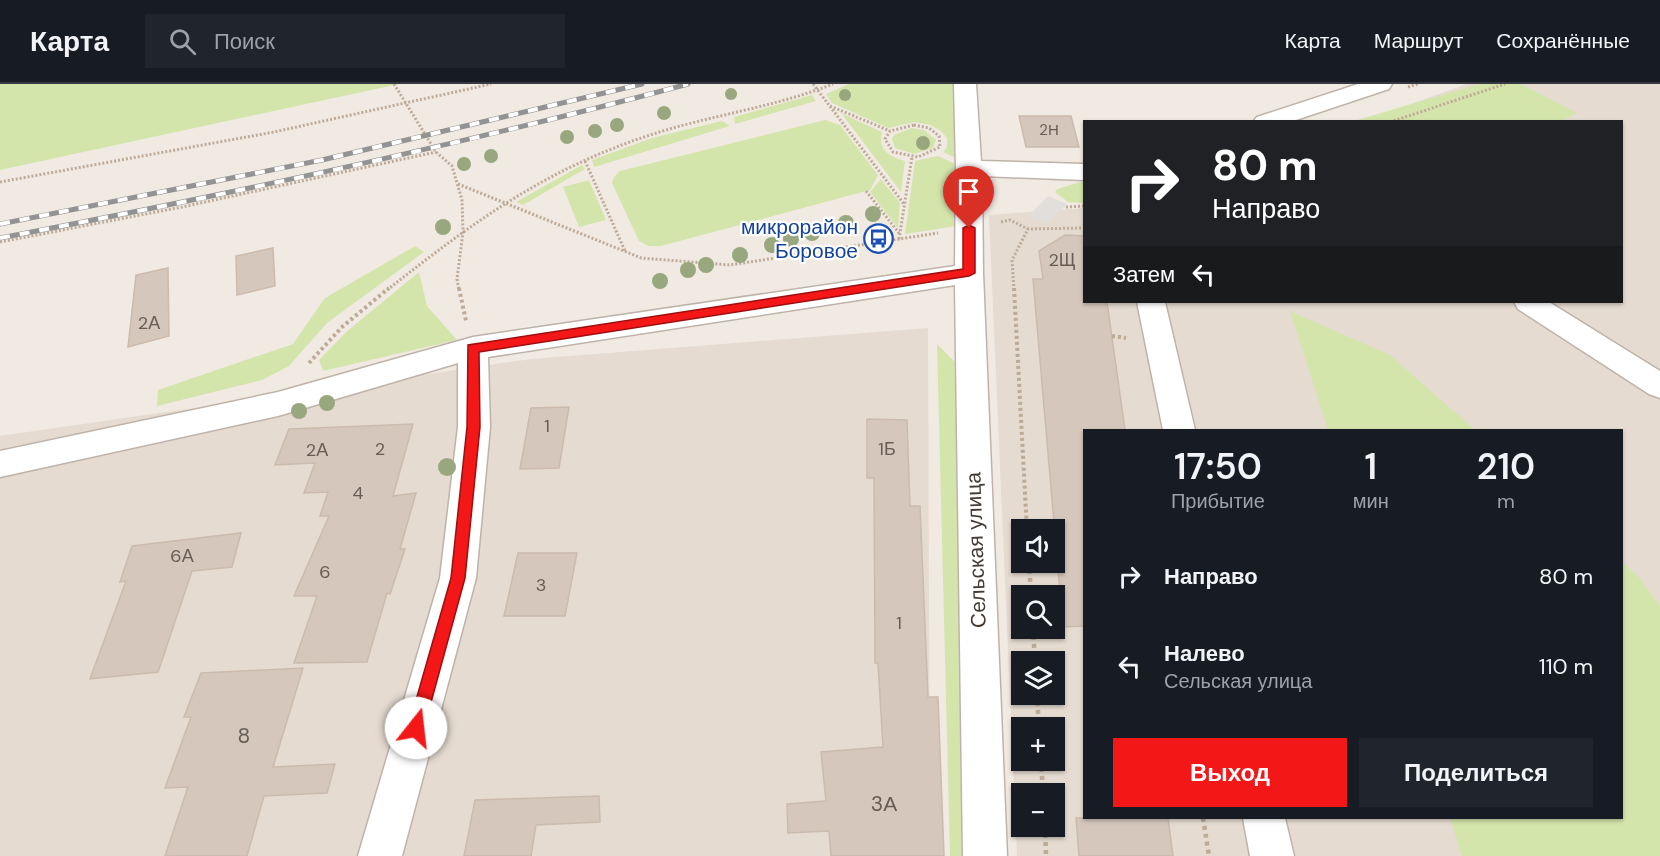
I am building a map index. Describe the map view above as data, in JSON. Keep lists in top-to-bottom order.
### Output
{
  "streets": {
    "street": ["Сельская улица"]
  },
  "places": {
    "bus stop": ["микрорайон Боровое"]
  },
  "house_numbers": [
    "2Н",
    "2Щ",
    "2А",
    "1",
    "2",
    "1Б",
    "2А",
    "4",
    "6А",
    "6",
    "3",
    "1",
    "8",
    "3А"
  ],
  "page": {
    "header": "Карта",
    "search": "Поиск",
    "nav": ["Карта", "Маршрут", "Сохранённые"],
    "turn": ["80 m", "Направо"],
    "then": "Затем",
    "eta": [
      "17:50",
      "Прибытие",
      "1",
      "мин",
      "210",
      "m"
    ],
    "map_buttons": ["+", "−"],
    "list": [
      {
        "name": "Направо",
        "value": "80 m"
      },
      {
        "name": "Налево",
        "note": "Сельская улица",
        "value": "110 m"
      }
    ],
    "buttons": ["Выход", "Поделиться"]
  }
}
